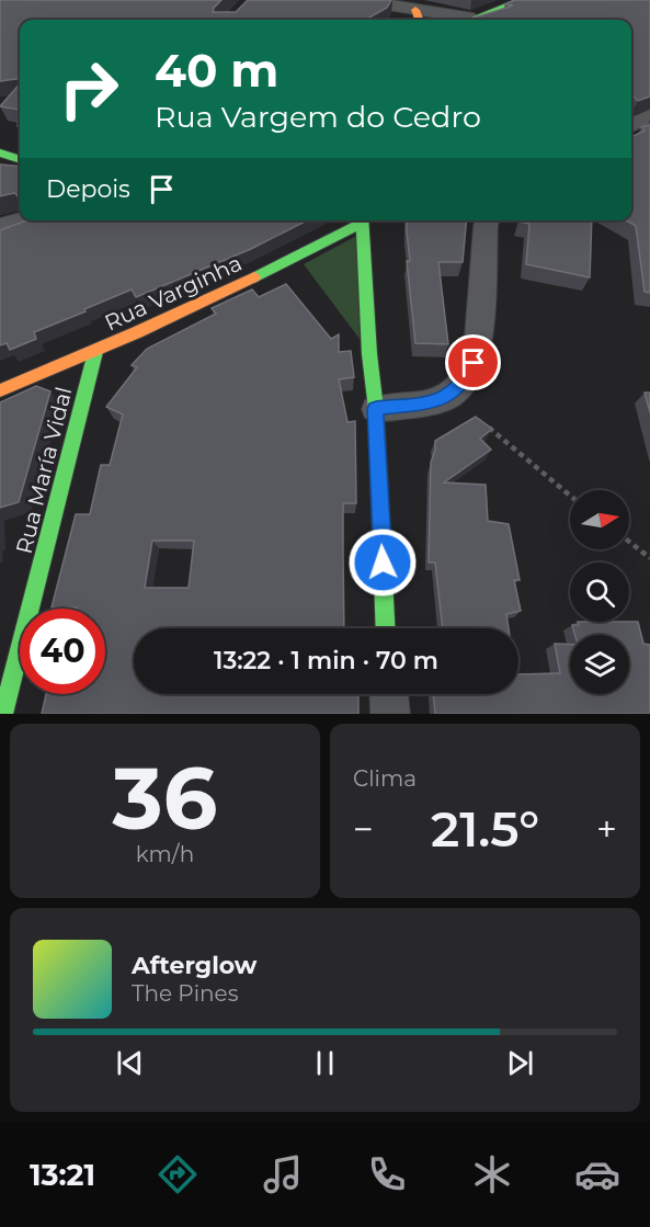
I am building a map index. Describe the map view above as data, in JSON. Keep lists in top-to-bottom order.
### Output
{
  "streets": {
    "street": ["Rua Varginha", "Rua María Vidal"]
  },
  "crossings": [
    ["Rua Varginha", "Rua María Vidal"]
  ],
  "north": "right",
  "page": {
    "turn": ["40 m", "Rua Vargem do Cedro"],
    "then": "Depois",
    "limit": "40",
    "trip": "13:22 · 1 min · 70 m",
    "tile": [
      ["36", "km/h"],
      "Clima"
    ],
    "heat": ["−", "21.5°", "+"],
    "song": ["Afterglow", "The Pines"],
    "tabs": "13:21"
  }
}
